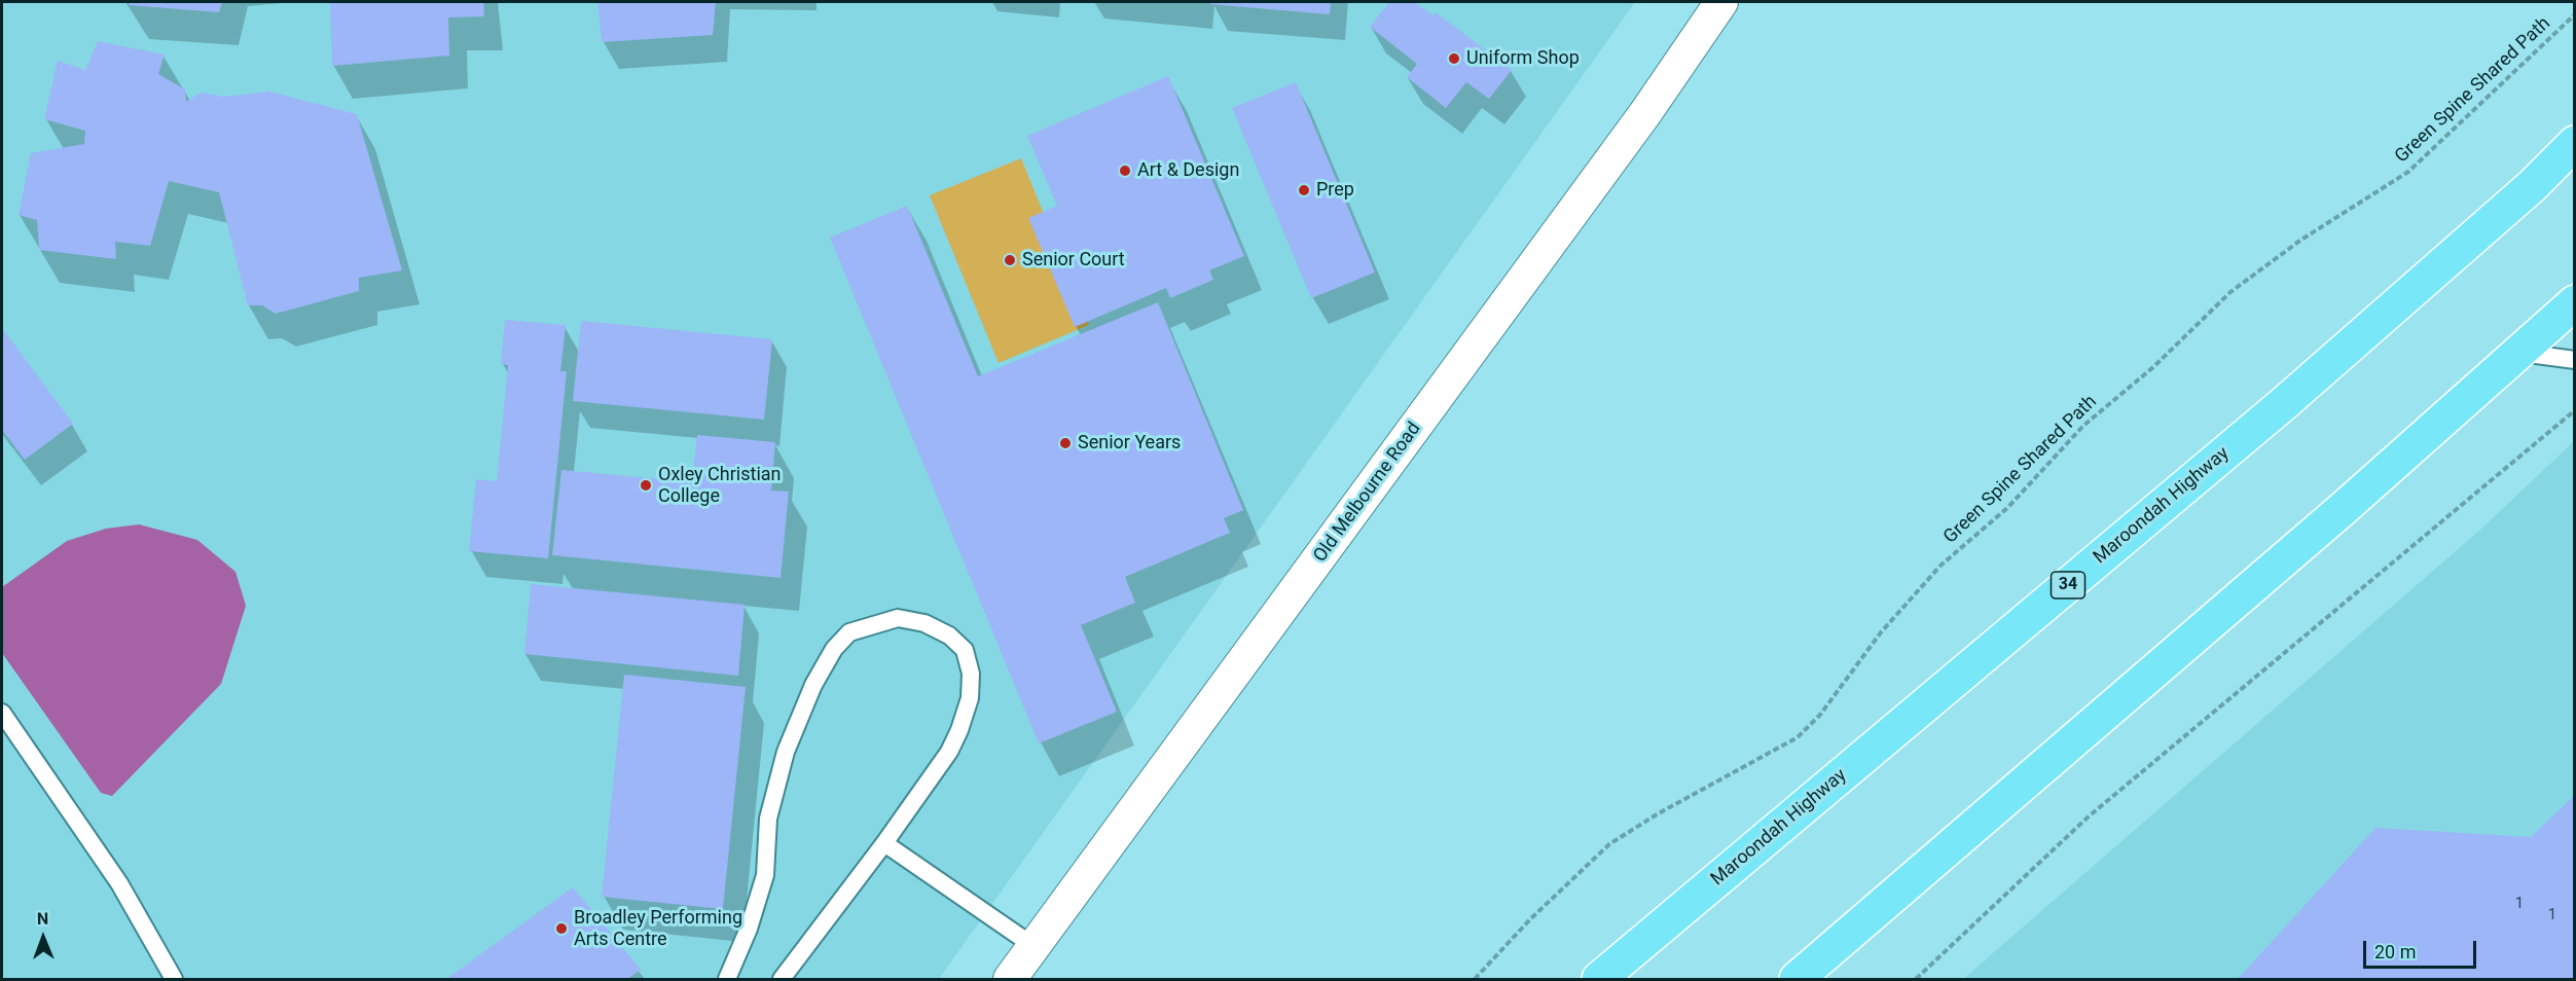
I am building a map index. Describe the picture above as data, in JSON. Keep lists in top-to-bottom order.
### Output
{
  "streets": {
    "highway": ["Maroondah Highway", "34"],
    "street": ["Old Melbourne Road"],
    "path": ["Green Spine Shared Path"]
  },
  "places": [
    "Uniform Shop",
    "Art & Design",
    "Prep",
    "Senior Court",
    "Senior Years",
    "Oxley Christian College",
    "Broadley Performing Arts Centre"
  ],
  "house_numbers": ["1", "1"],
  "scale_bar": "20 m",
  "north": "top"
}
